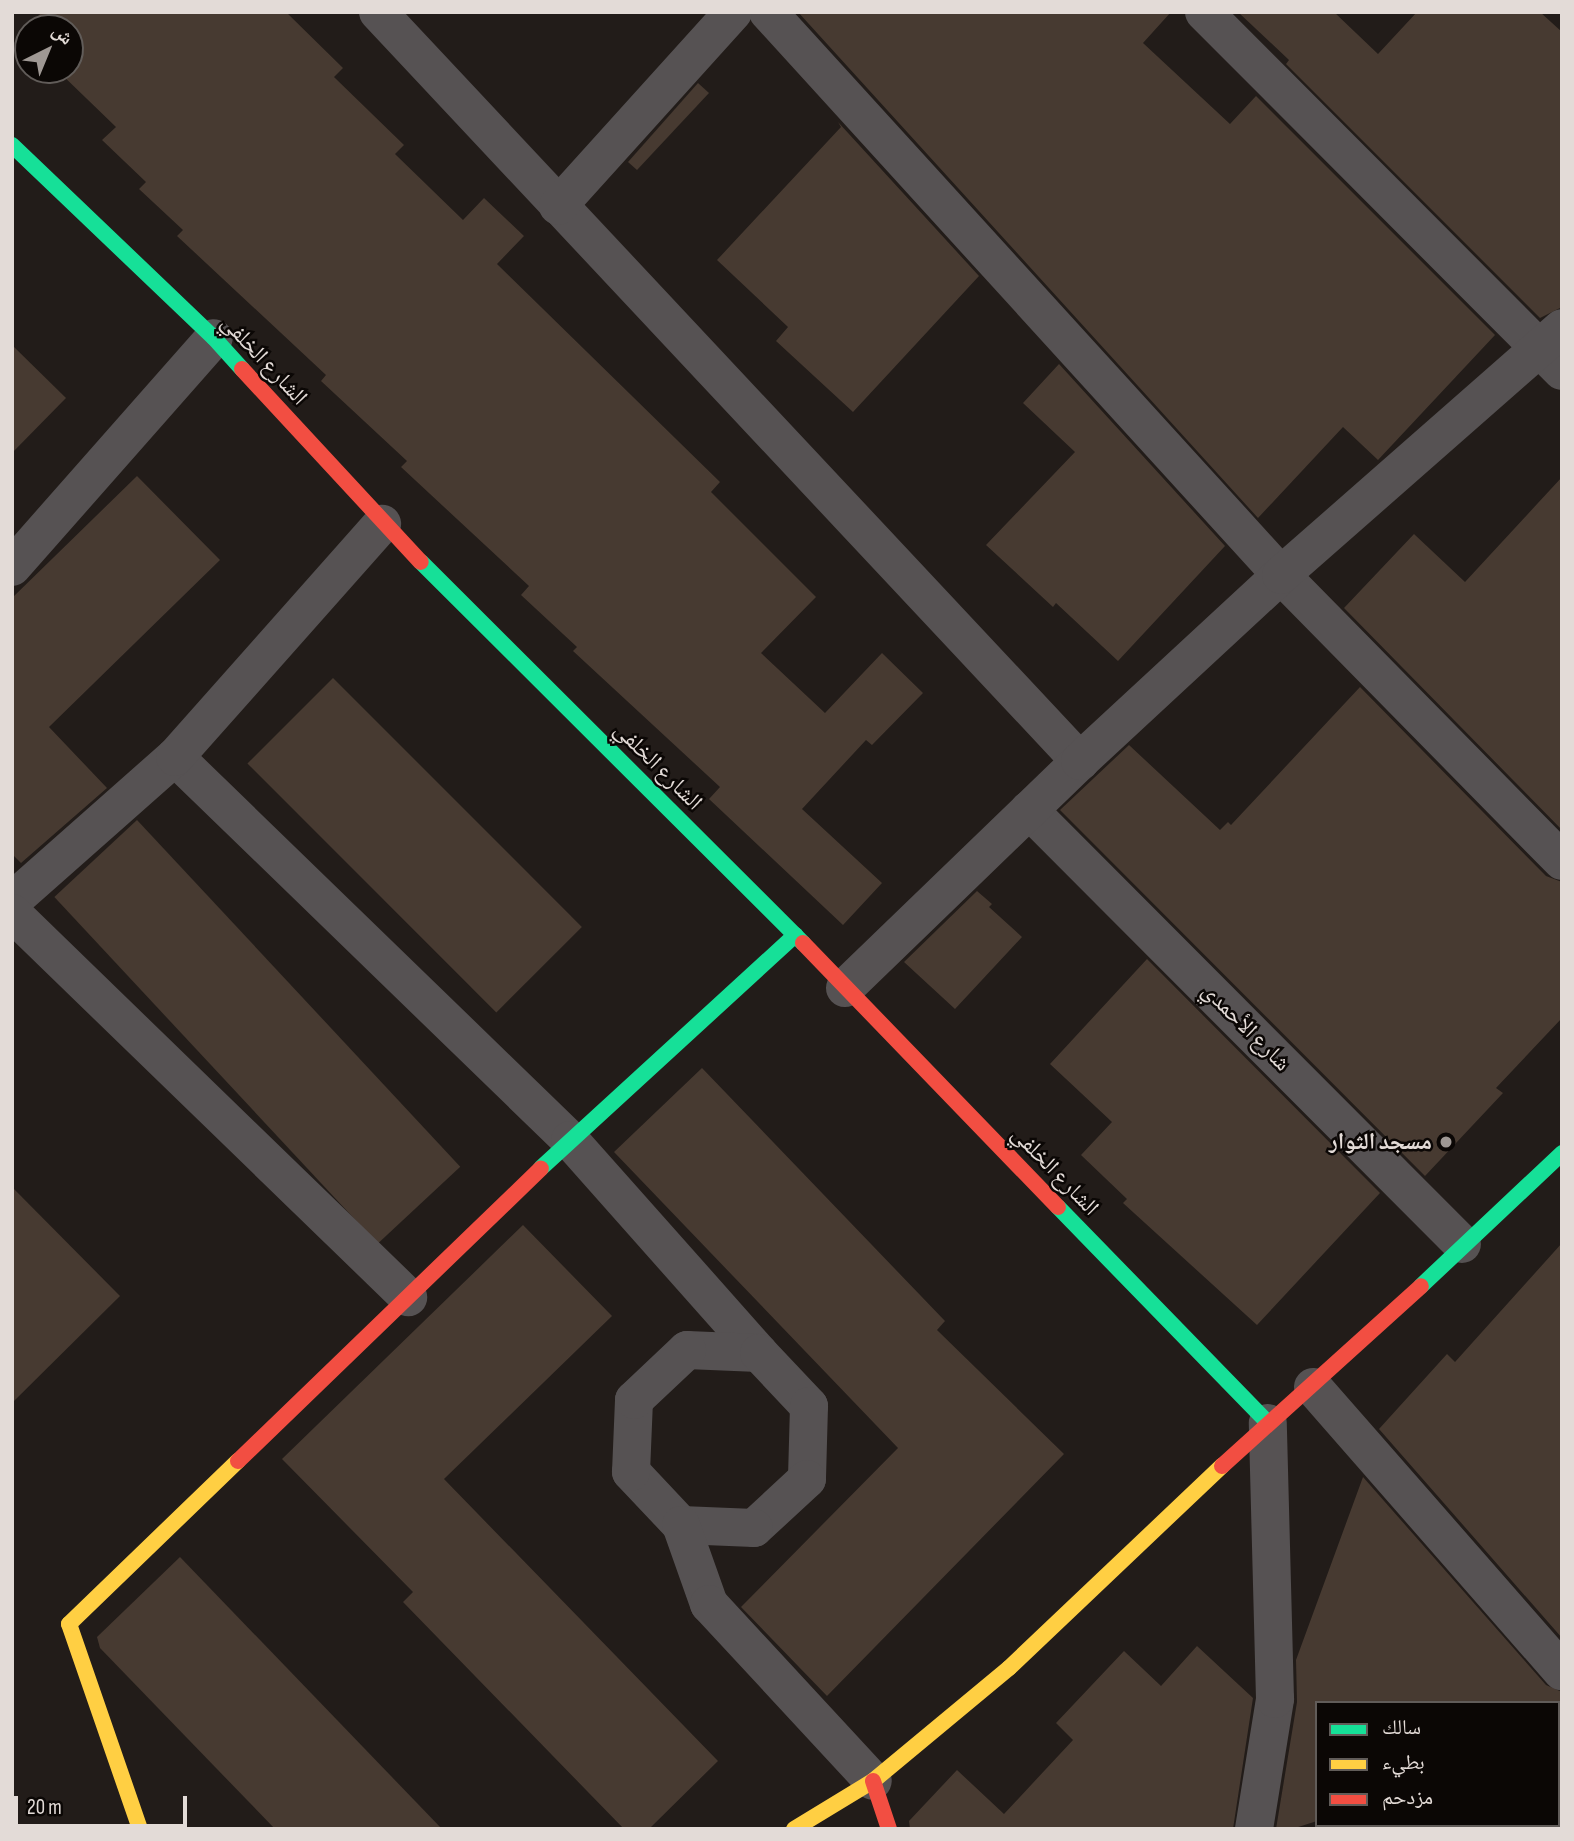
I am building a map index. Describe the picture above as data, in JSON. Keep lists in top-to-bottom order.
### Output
{
  "streets": {
    "street": ["الشارع الخلفي", "شارع الأحمدي"]
  },
  "places": ["مسجد الثوار"],
  "legend": ["سالك", "بطيء", "مزدحم"],
  "scale_bar": "20 m",
  "north": "top right"
}
